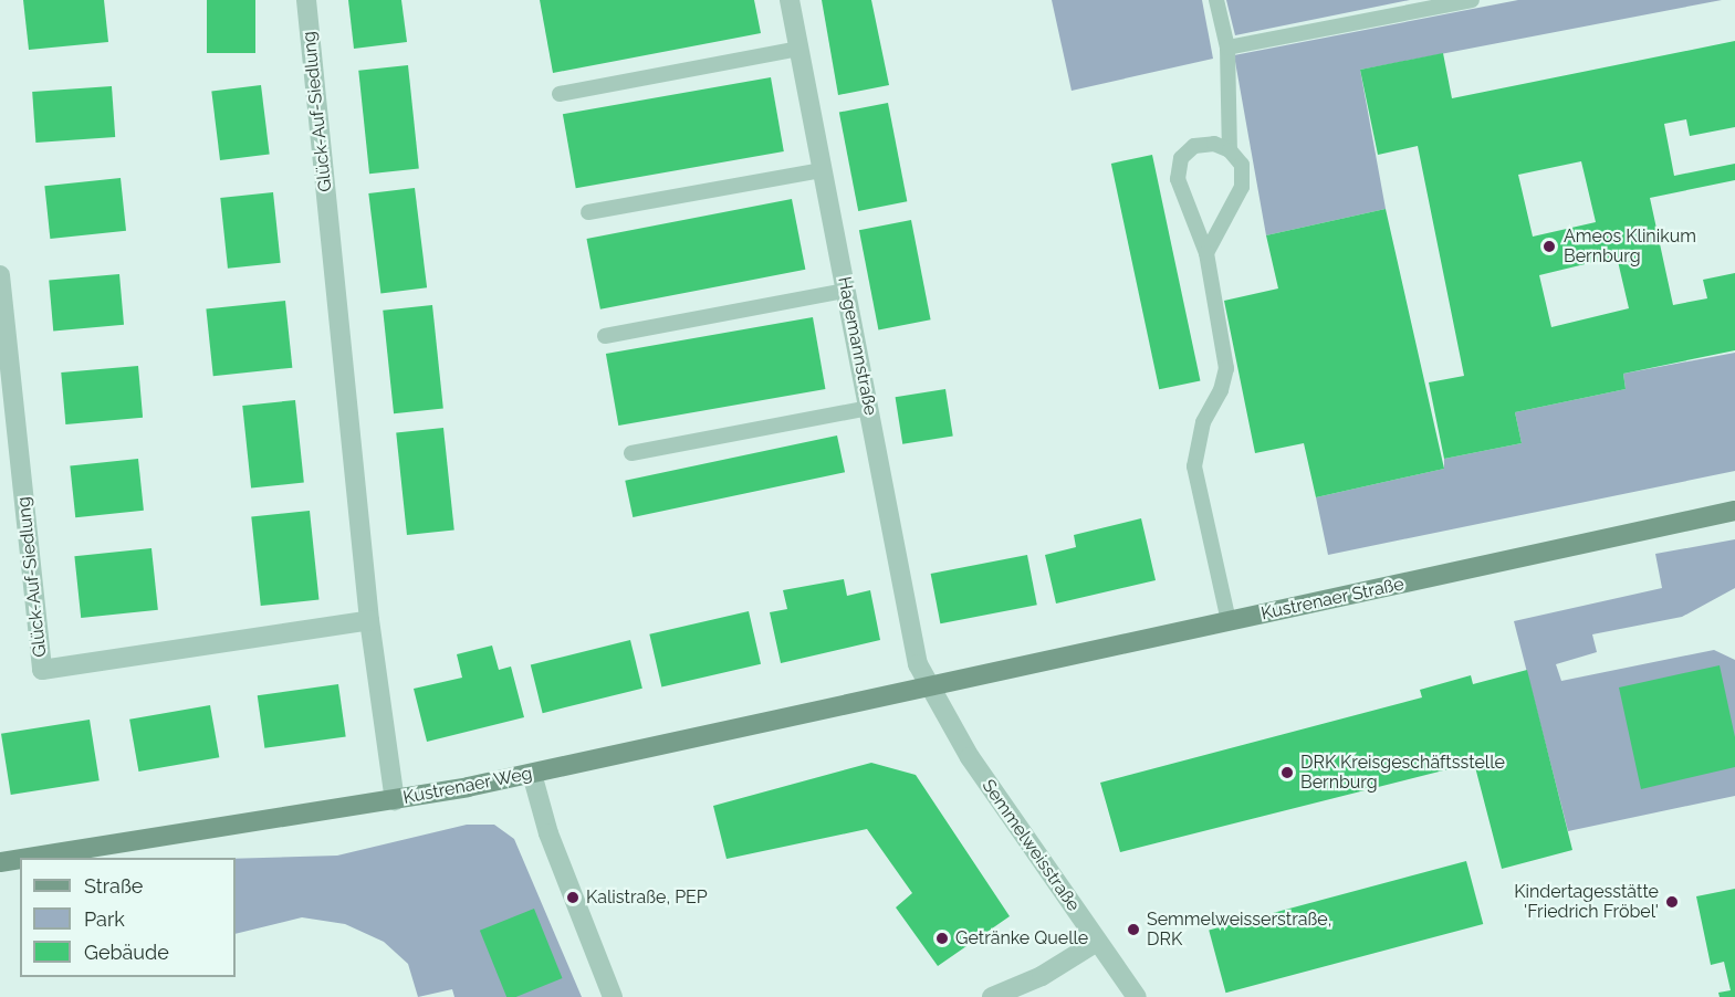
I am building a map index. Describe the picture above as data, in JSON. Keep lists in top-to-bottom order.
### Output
{
  "streets": {
    "street": [
      "Glück-Auf-Siedlung",
      "Hagemannstraße",
      "Kustrenaer Straße",
      "Kustrenaer Weg",
      "Semmelweisstraße"
    ]
  },
  "crossings": [
    ["Glück-Auf-Siedlung", "Kustrenaer Weg"],
    ["Hagemannstraße", "Kustrenaer Straße"],
    ["Hagemannstraße", "Kustrenaer Weg"],
    ["Hagemannstraße", "Semmelweisstraße"],
    ["Kustrenaer Straße", "Kustrenaer Weg"],
    ["Kustrenaer Straße", "Semmelweisstraße"],
    ["Kustrenaer Weg", "Semmelweisstraße"]
  ],
  "places": [
    "Ameos Klinikum Bernburg",
    "DRK Kreisgeschäftsstelle Bernburg",
    "Kalistraße, PEP",
    "Kindertagesstätte 'Friedrich Fröbel'",
    "Semmelweisserstraße, DRK",
    "Getränke Quelle"
  ],
  "legend": ["Straße", "Park", "Gebäude"]
}
